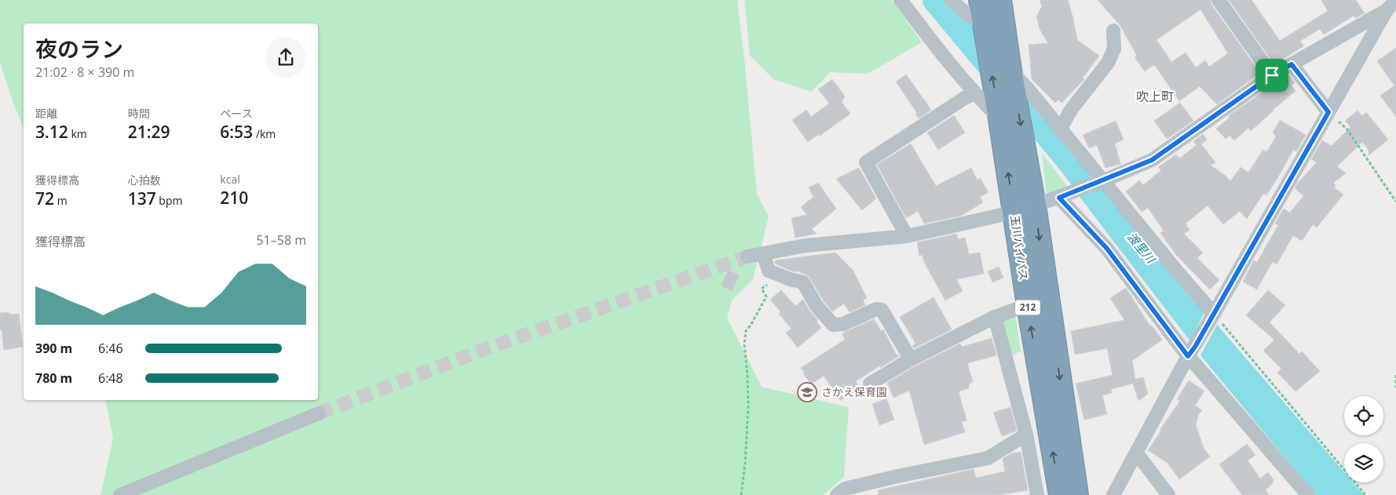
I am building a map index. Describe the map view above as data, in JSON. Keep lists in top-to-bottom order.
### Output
{
  "streets": {
    "highway": ["玉川バイパス", "212"]
  },
  "districts": ["吹上町"],
  "water": ["渡里川"],
  "places": {
    "school or university": ["さかえ保育園"]
  },
  "page": {
    "heading": ["夜のラン", "21:02 · 8 × 390 m"],
    "stats": [
      ["距離", "3.12 km"],
      ["時間", "21:29"],
      ["ペース", "6:53 /km"],
      ["獲得標高", "72 m"],
      ["心拍数", "137 bpm"],
      ["kcal", "210"]
    ],
    "chart": ["獲得標高", "51–58 m"],
    "list": [
      {
        "name": "390 m",
        "note": "6:46"
      },
      {
        "name": "780 m",
        "note": "6:48"
      }
    ]
  }
}
